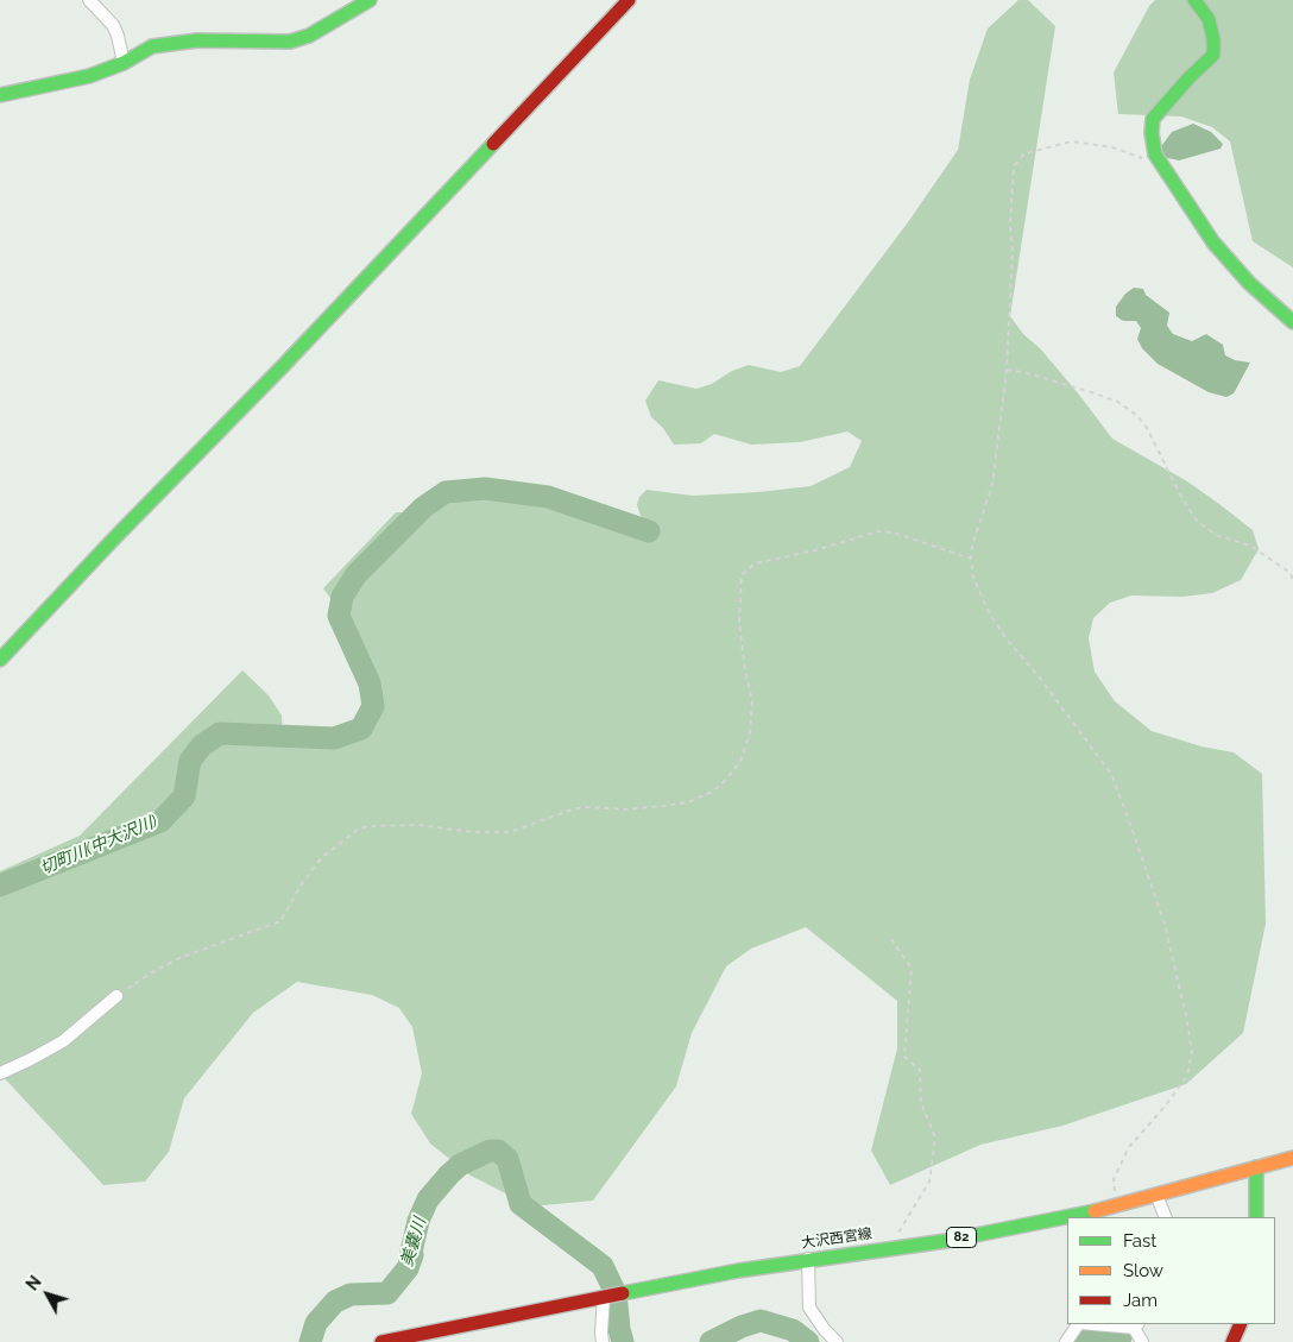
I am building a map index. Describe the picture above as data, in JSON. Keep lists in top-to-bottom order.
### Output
{
  "streets": {
    "street": ["82", "大沢西宮線"]
  },
  "water": ["切町川(中大沢川)", "美嚢川"],
  "legend": ["Fast", "Slow", "Jam"],
  "north": "top left"
}
